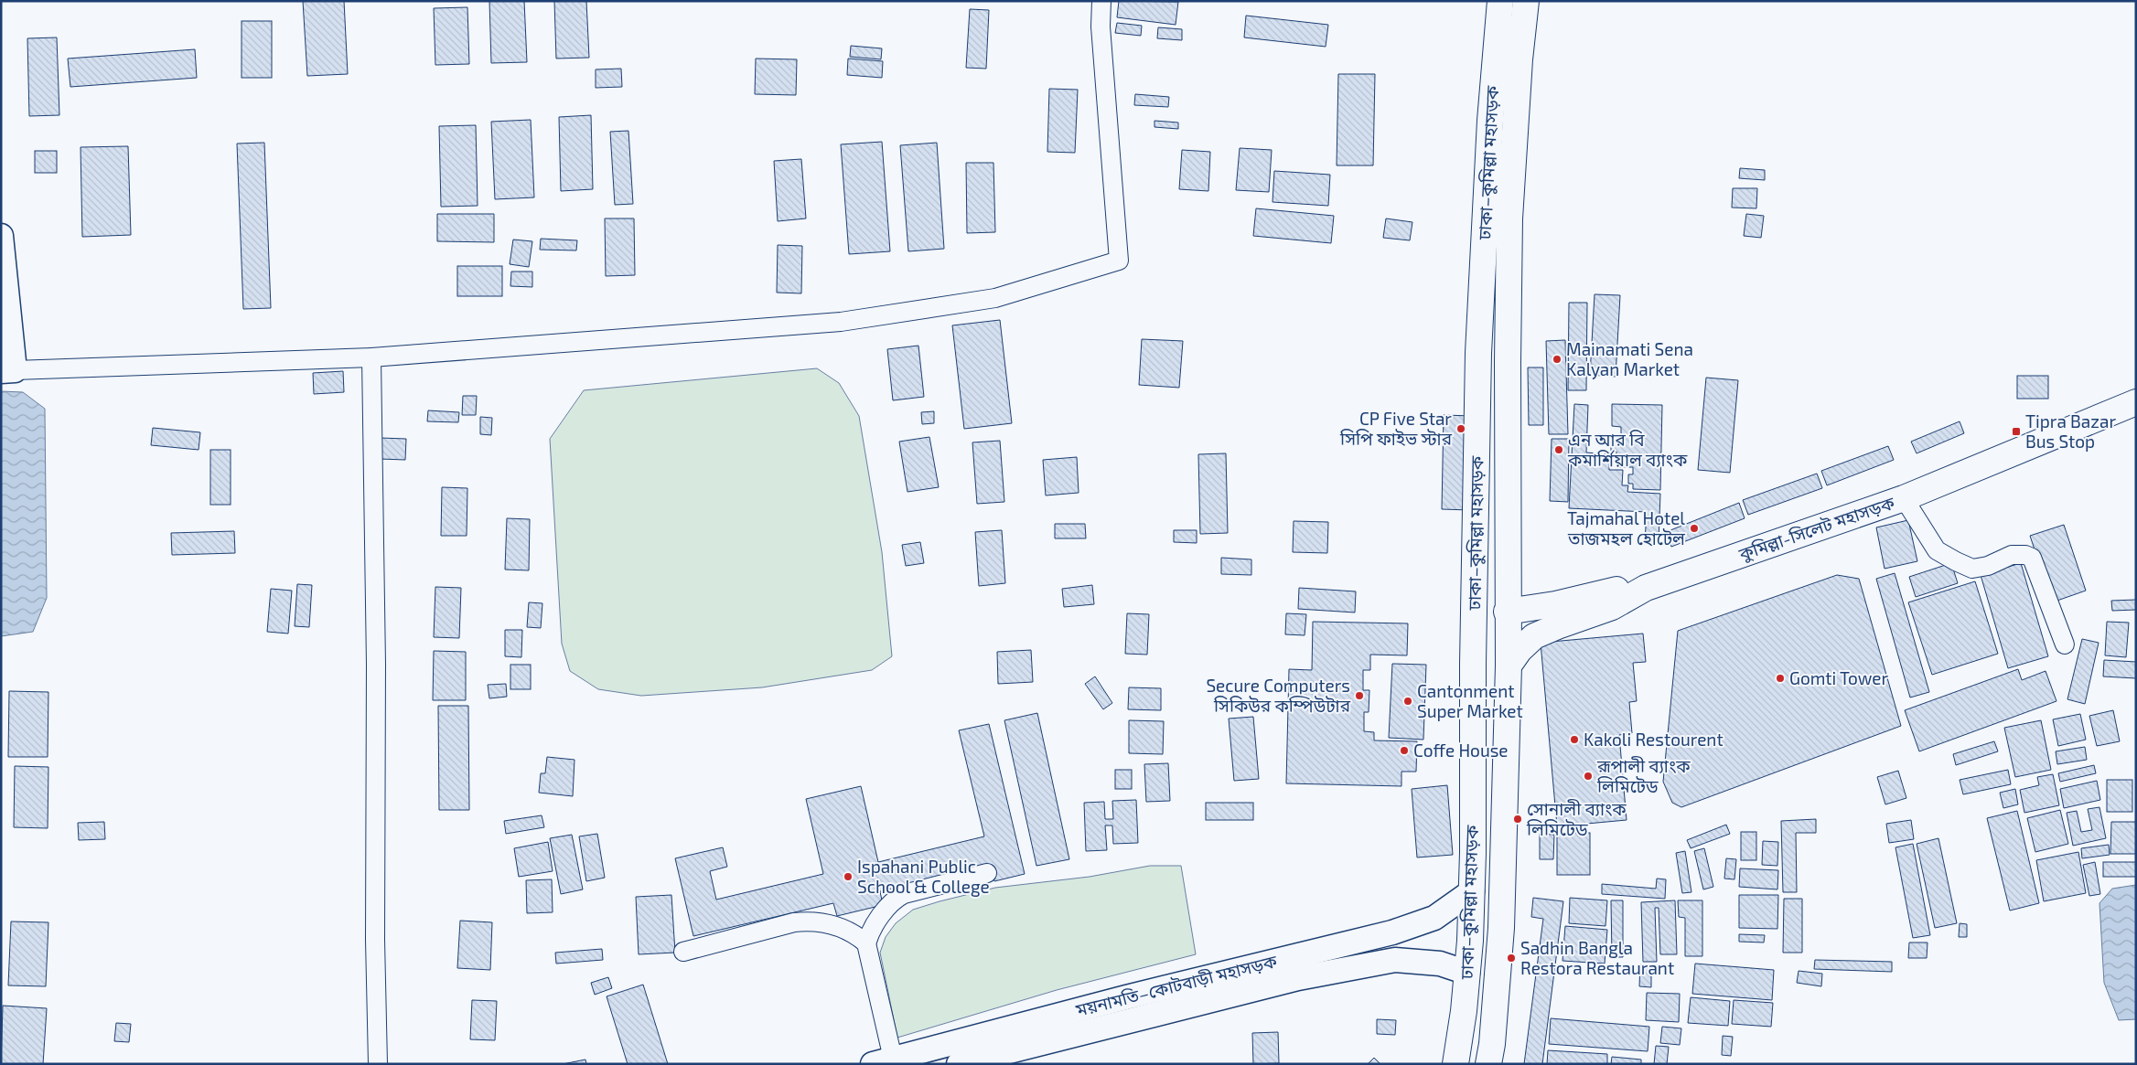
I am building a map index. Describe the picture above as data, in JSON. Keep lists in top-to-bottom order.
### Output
{
  "streets": {
    "highway": ["ঢাকা–কুমিল্লা মহাসড়ক", "কুমিল্লা-সিলেট মহাসড়ক"],
    "main road": ["ময়নামতি–কোটবাড়ী মহাসড়ক"]
  },
  "crossings": [
    ["ঢাকা–কুমিল্লা মহাসড়ক", "কুমিল্লা-সিলেট মহাসড়ক"],
    ["ঢাকা–কুমিল্লা মহাসড়ক", "ময়নামতি–কোটবাড়ী মহাসড়ক"]
  ],
  "places": {
    "other": [
      "Mainamati Sena Kalyan Market",
      "CP Five Star সিপি ফাইভ স্টার",
      "এন আর বি কমার্শিয়াল ব্যাংক",
      "Tajmahal Hotel তাজমহল হোটেল",
      "Gomti Tower",
      "Secure Computers সিকিউর কম্পিউটার",
      "Cantonment Super Market",
      "Kakoli Restourent",
      "Coffe House",
      "রূপালী ব্যাংক লিমিটেড",
      "সোনালী ব্যাংক লিমিটেড",
      "Ispahani Public School & College",
      "Sadhin Bangla Restora Restaurant"
    ],
    "transit": ["Tipra Bazar Bus Stop"]
  }
}
